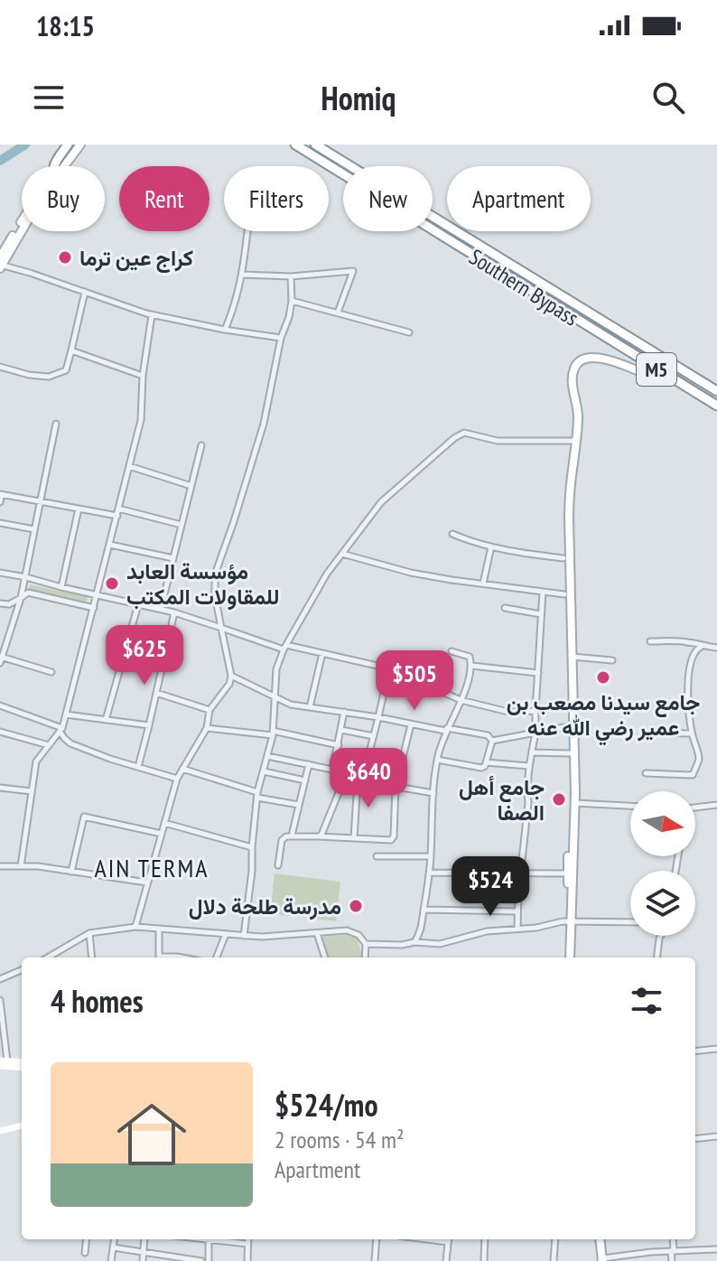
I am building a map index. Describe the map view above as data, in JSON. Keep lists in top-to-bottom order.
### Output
{
  "streets": {
    "highway": ["Southern Bypass", "M5"]
  },
  "districts": ["AIN TERMA"],
  "places": [
    "كراج عين ترما",
    "مؤسسة العابد للمقاولات المكتب",
    "جامع سيدنا مصعب بن عمير رضي الله عنه",
    "جامع أهل الصفا",
    "مدرسة طلحة دلال"
  ],
  "north": "right",
  "page": {
    "status": "18:15",
    "header": "Homiq",
    "chip": [
      "Buy",
      "Rent",
      "Filters",
      "New",
      "Apartment"
    ],
    "price": [
      "$625",
      "$505",
      "$640",
      "$524"
    ],
    "heading": "4 homes",
    "list": [
      {
        "name": "$524/mo",
        "note": "2 rooms · 54 m² · Apartment"
      }
    ]
  }
}
